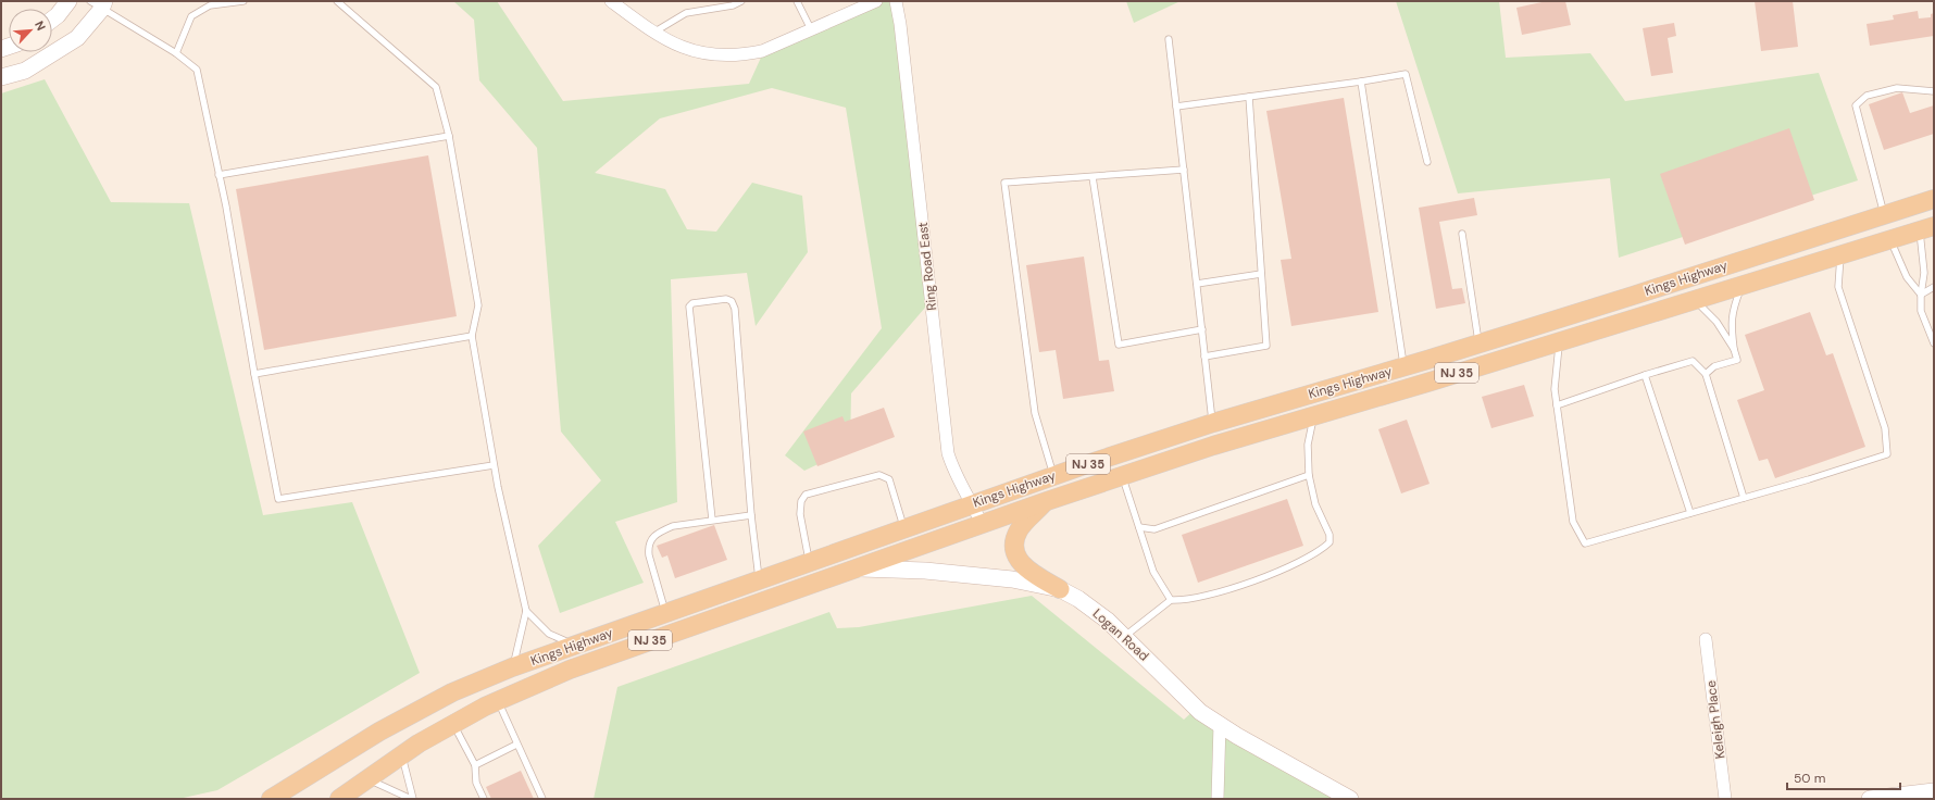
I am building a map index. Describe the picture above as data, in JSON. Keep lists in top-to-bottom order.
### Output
{
  "streets": {
    "main road": ["Kings Highway", "NJ 35"],
    "street": ["Ring Road East", "Logan Road", "Keleigh Place"]
  },
  "crossings": [
    ["Ring Road East", "Kings Highway"],
    ["Kings Highway", "Logan Road"]
  ],
  "scale_bar": "50 m",
  "north": "top right"
}
